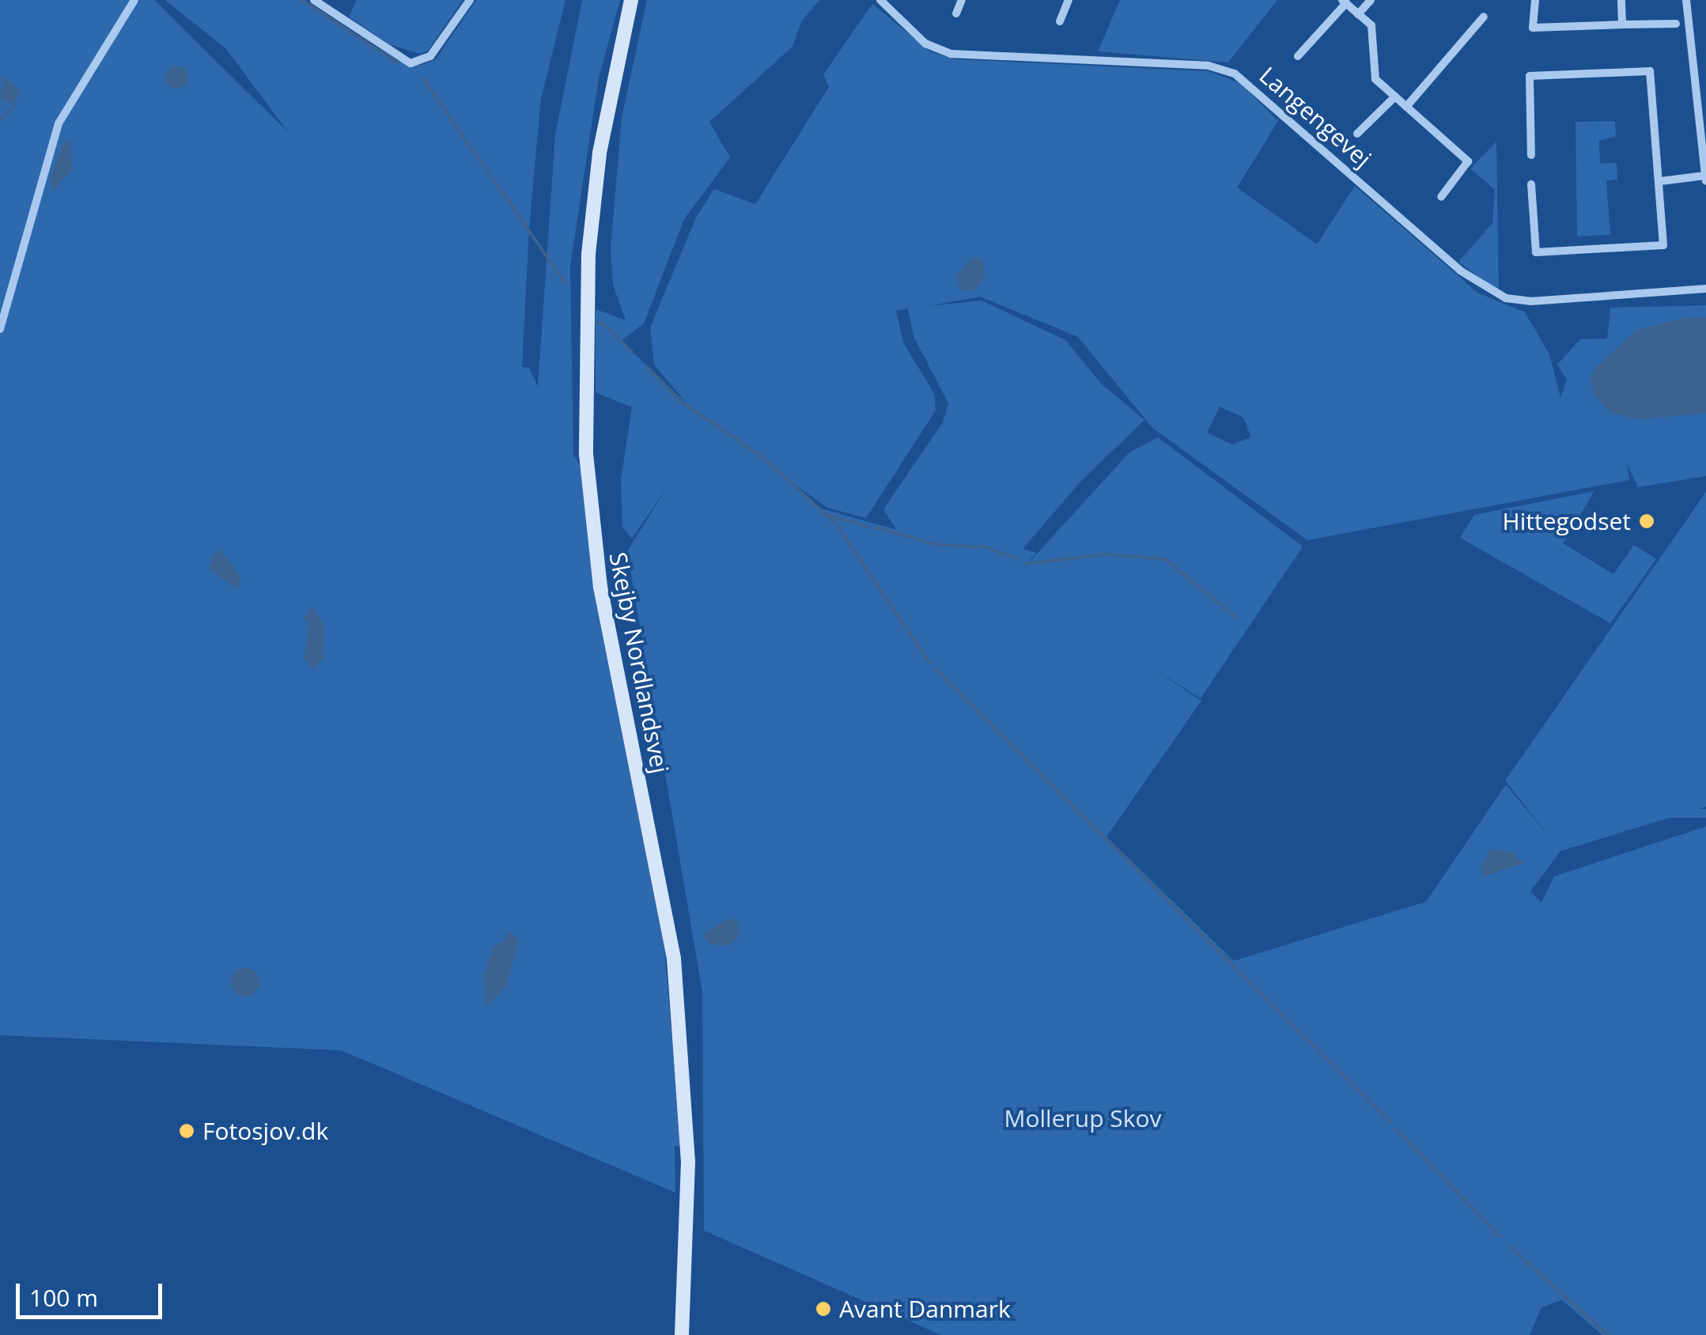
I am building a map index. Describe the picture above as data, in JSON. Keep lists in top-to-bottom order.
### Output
{
  "streets": {
    "street": ["Langengevej", "Skejby Nordlandsvej"]
  },
  "parks": ["Mollerup Skov"],
  "places": ["Hittegodset", "Fotosjov.dk", "Avant Danmark"],
  "scale_bar": "100 m"
}
